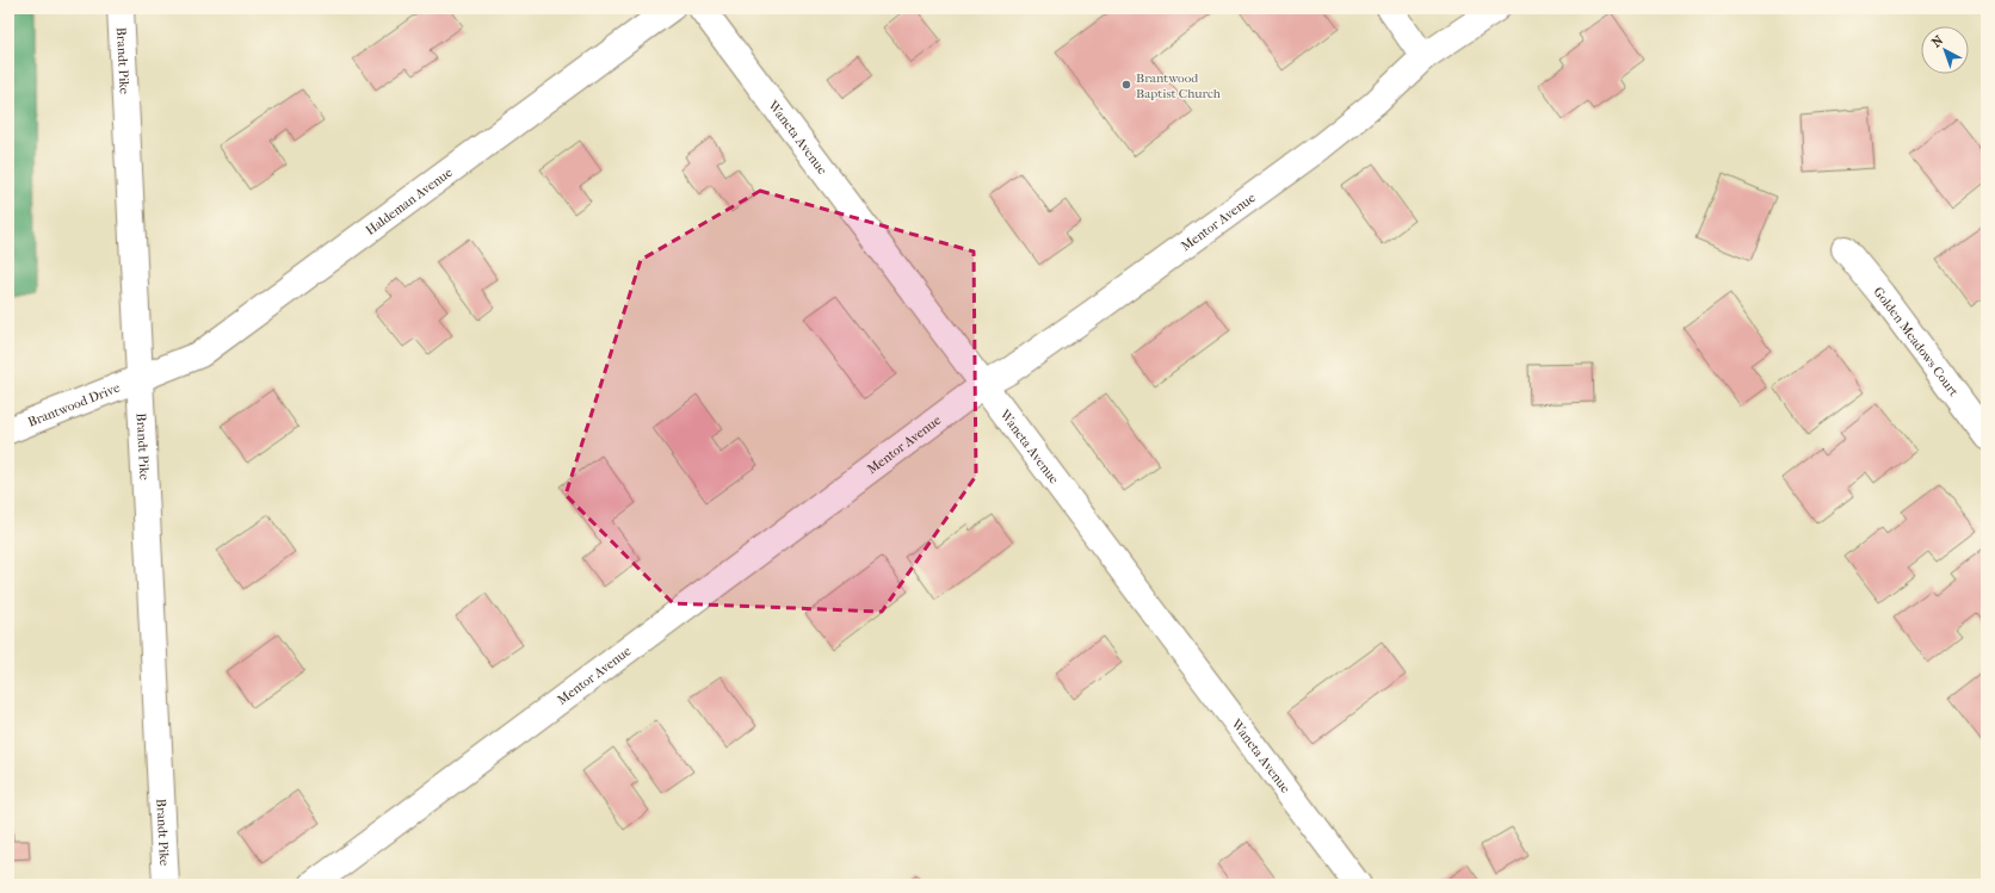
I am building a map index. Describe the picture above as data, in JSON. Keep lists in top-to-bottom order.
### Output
{
  "streets": {
    "street": [
      "Brandt Pike",
      "Waneta Avenue",
      "Haldeman Avenue",
      "Mentor Avenue",
      "Golden Meadows Court",
      "Brantwood Drive"
    ]
  },
  "crossings": [
    ["Brandt Pike", "Haldeman Avenue"],
    ["Brandt Pike", "Brantwood Drive"],
    ["Waneta Avenue", "Mentor Avenue"],
    ["Haldeman Avenue", "Brantwood Drive"]
  ],
  "places": ["Brantwood Baptist Church"],
  "north": "top left"
}
